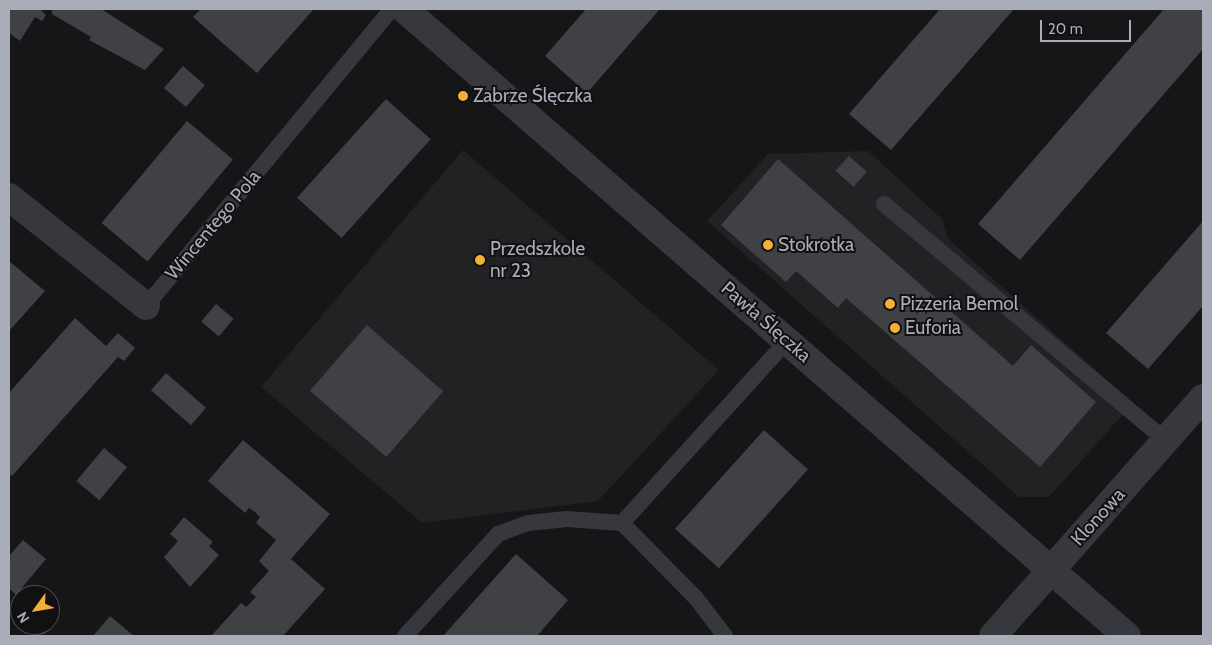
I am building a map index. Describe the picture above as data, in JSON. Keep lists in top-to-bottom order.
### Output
{
  "streets": {
    "street": ["Wincentego Pola", "Pawła Ślęczka", "Klonowa"]
  },
  "crossings": [
    ["Pawła Ślęczka", "Klonowa"]
  ],
  "places": [
    "Zabrze Ślęczka",
    "Stokrotka",
    "Przedszkole nr 23",
    "Pizzeria Bemol",
    "Euforia"
  ],
  "scale_bar": "20 m",
  "north": "bottom left"
}
